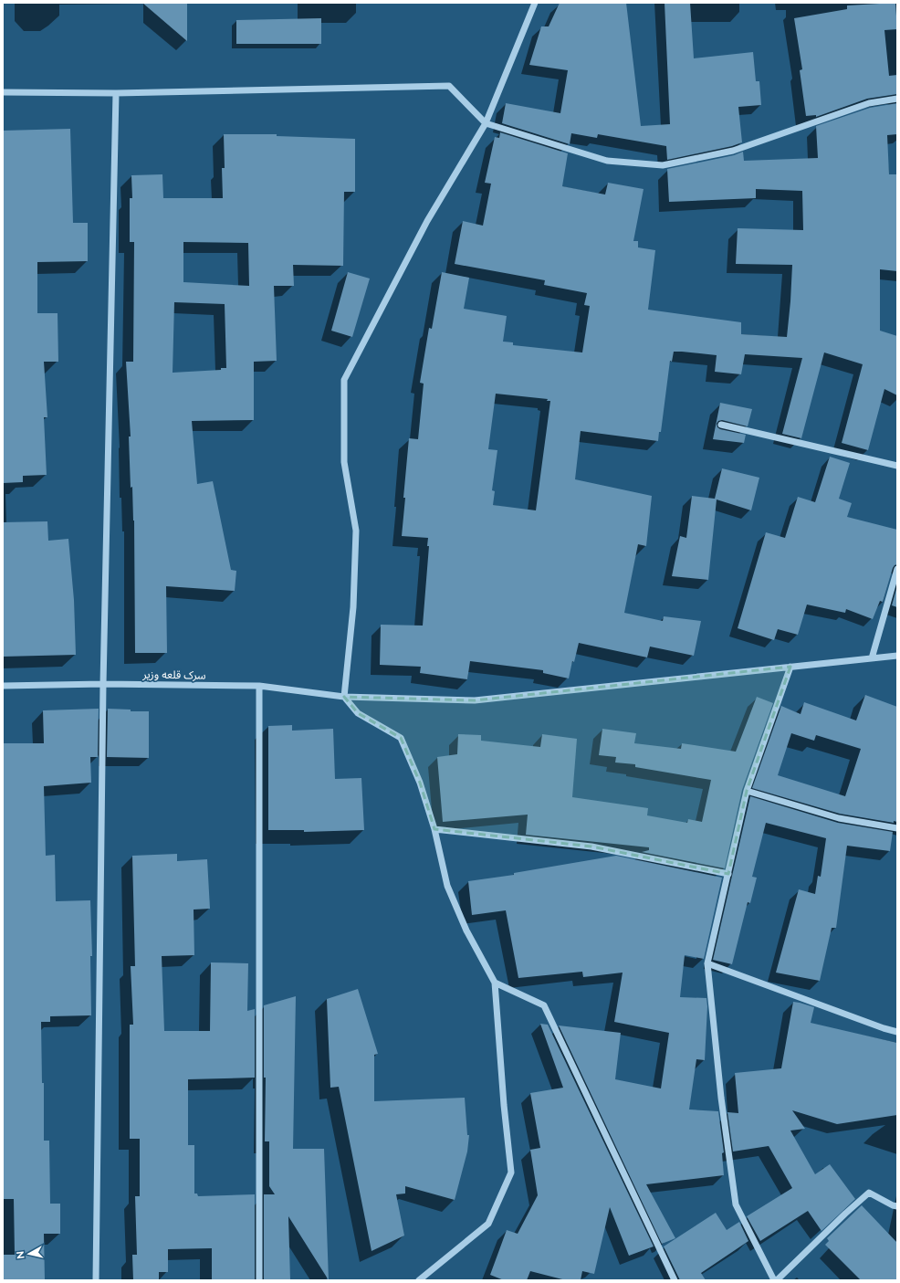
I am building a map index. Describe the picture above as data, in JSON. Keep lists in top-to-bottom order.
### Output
{
  "streets": {
    "street": ["سرک قلعه وزیر"]
  },
  "north": "left"
}
